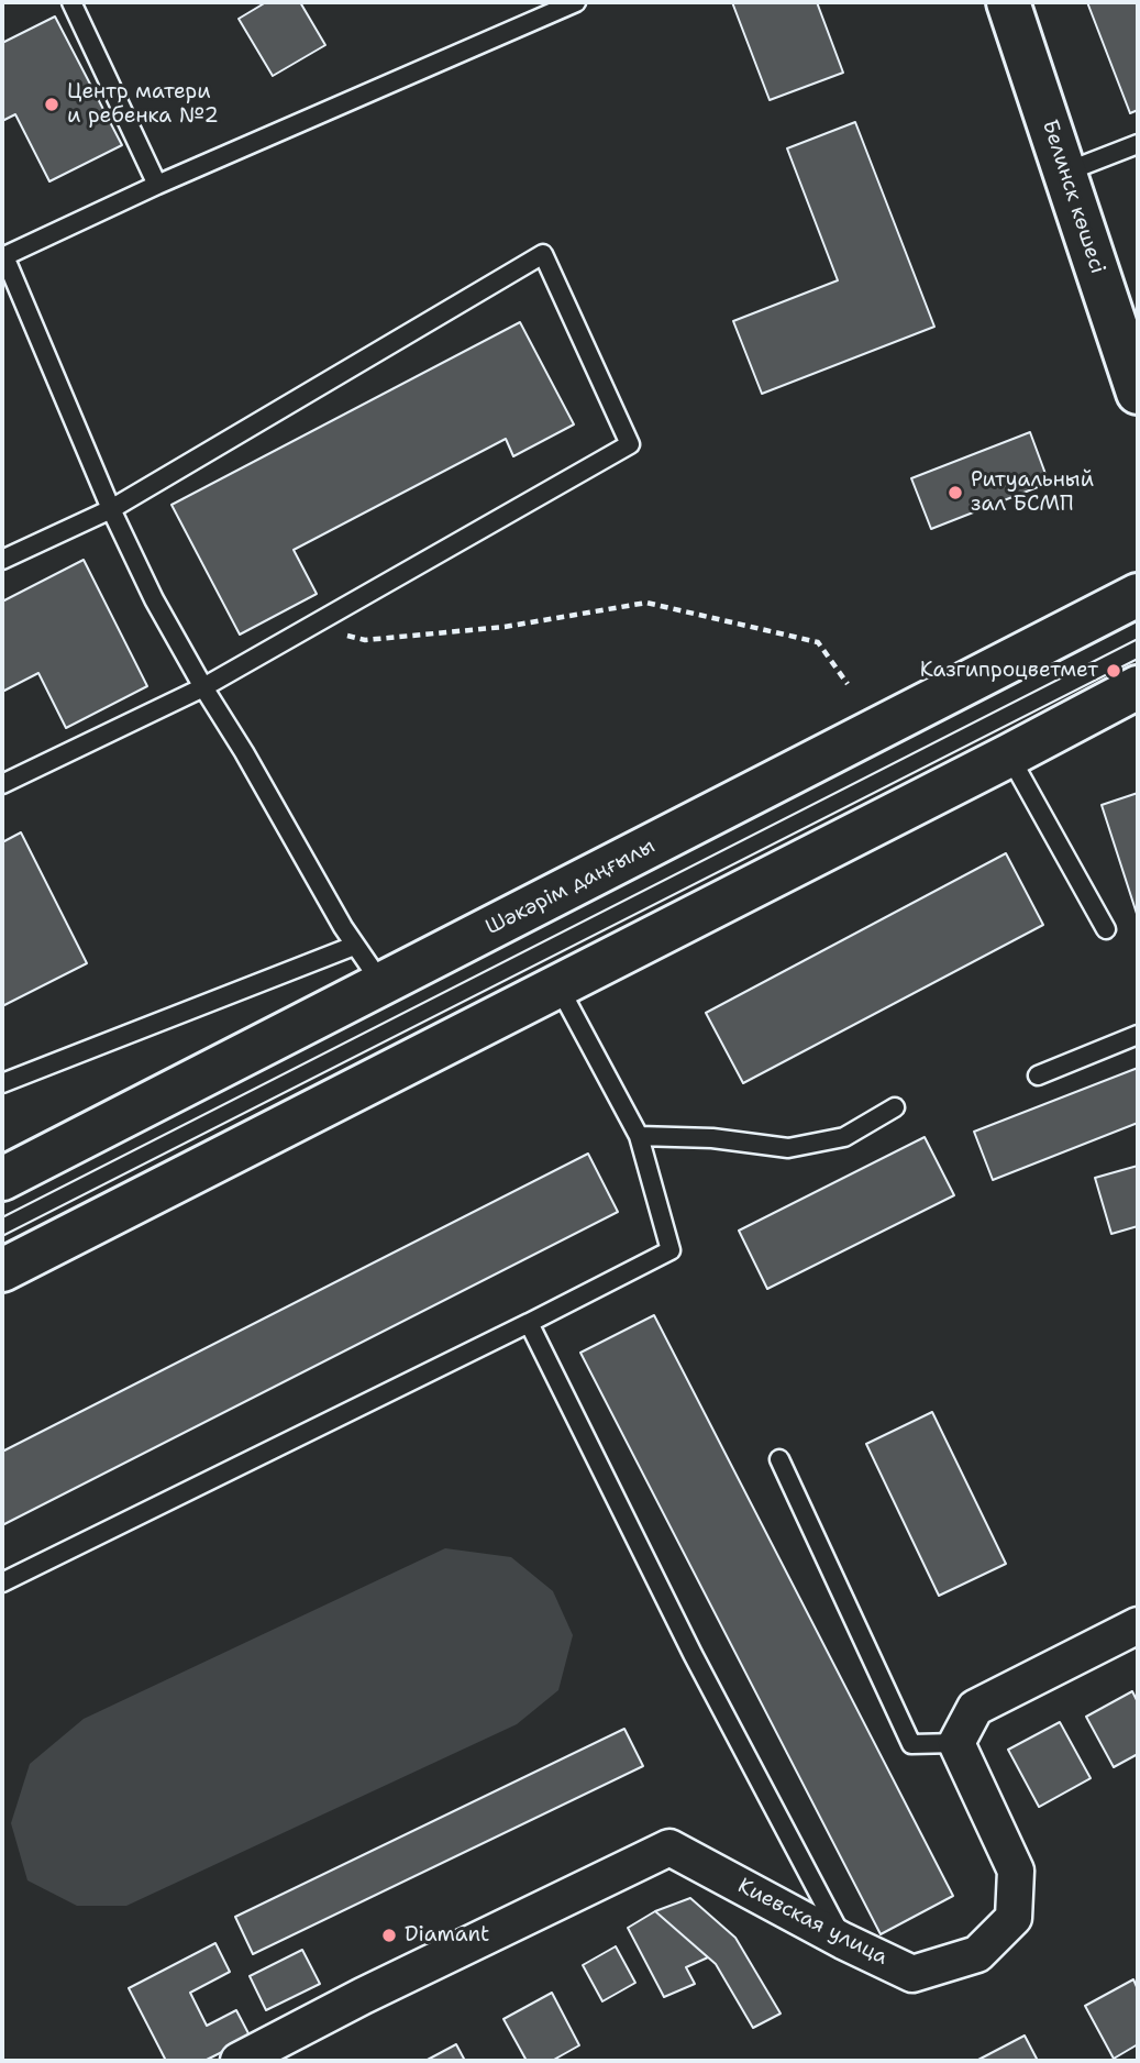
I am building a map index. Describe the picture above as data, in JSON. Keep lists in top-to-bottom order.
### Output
{
  "streets": {
    "main road": ["Белинск көшесі", "Шәкәрім даңғылы"],
    "street": ["Киевская улица"]
  },
  "places": [
    "Центр матери и ребенка №2",
    "Ритуальный зал БСМП",
    "Казгипроцветмет",
    "Diamant"
  ]
}
